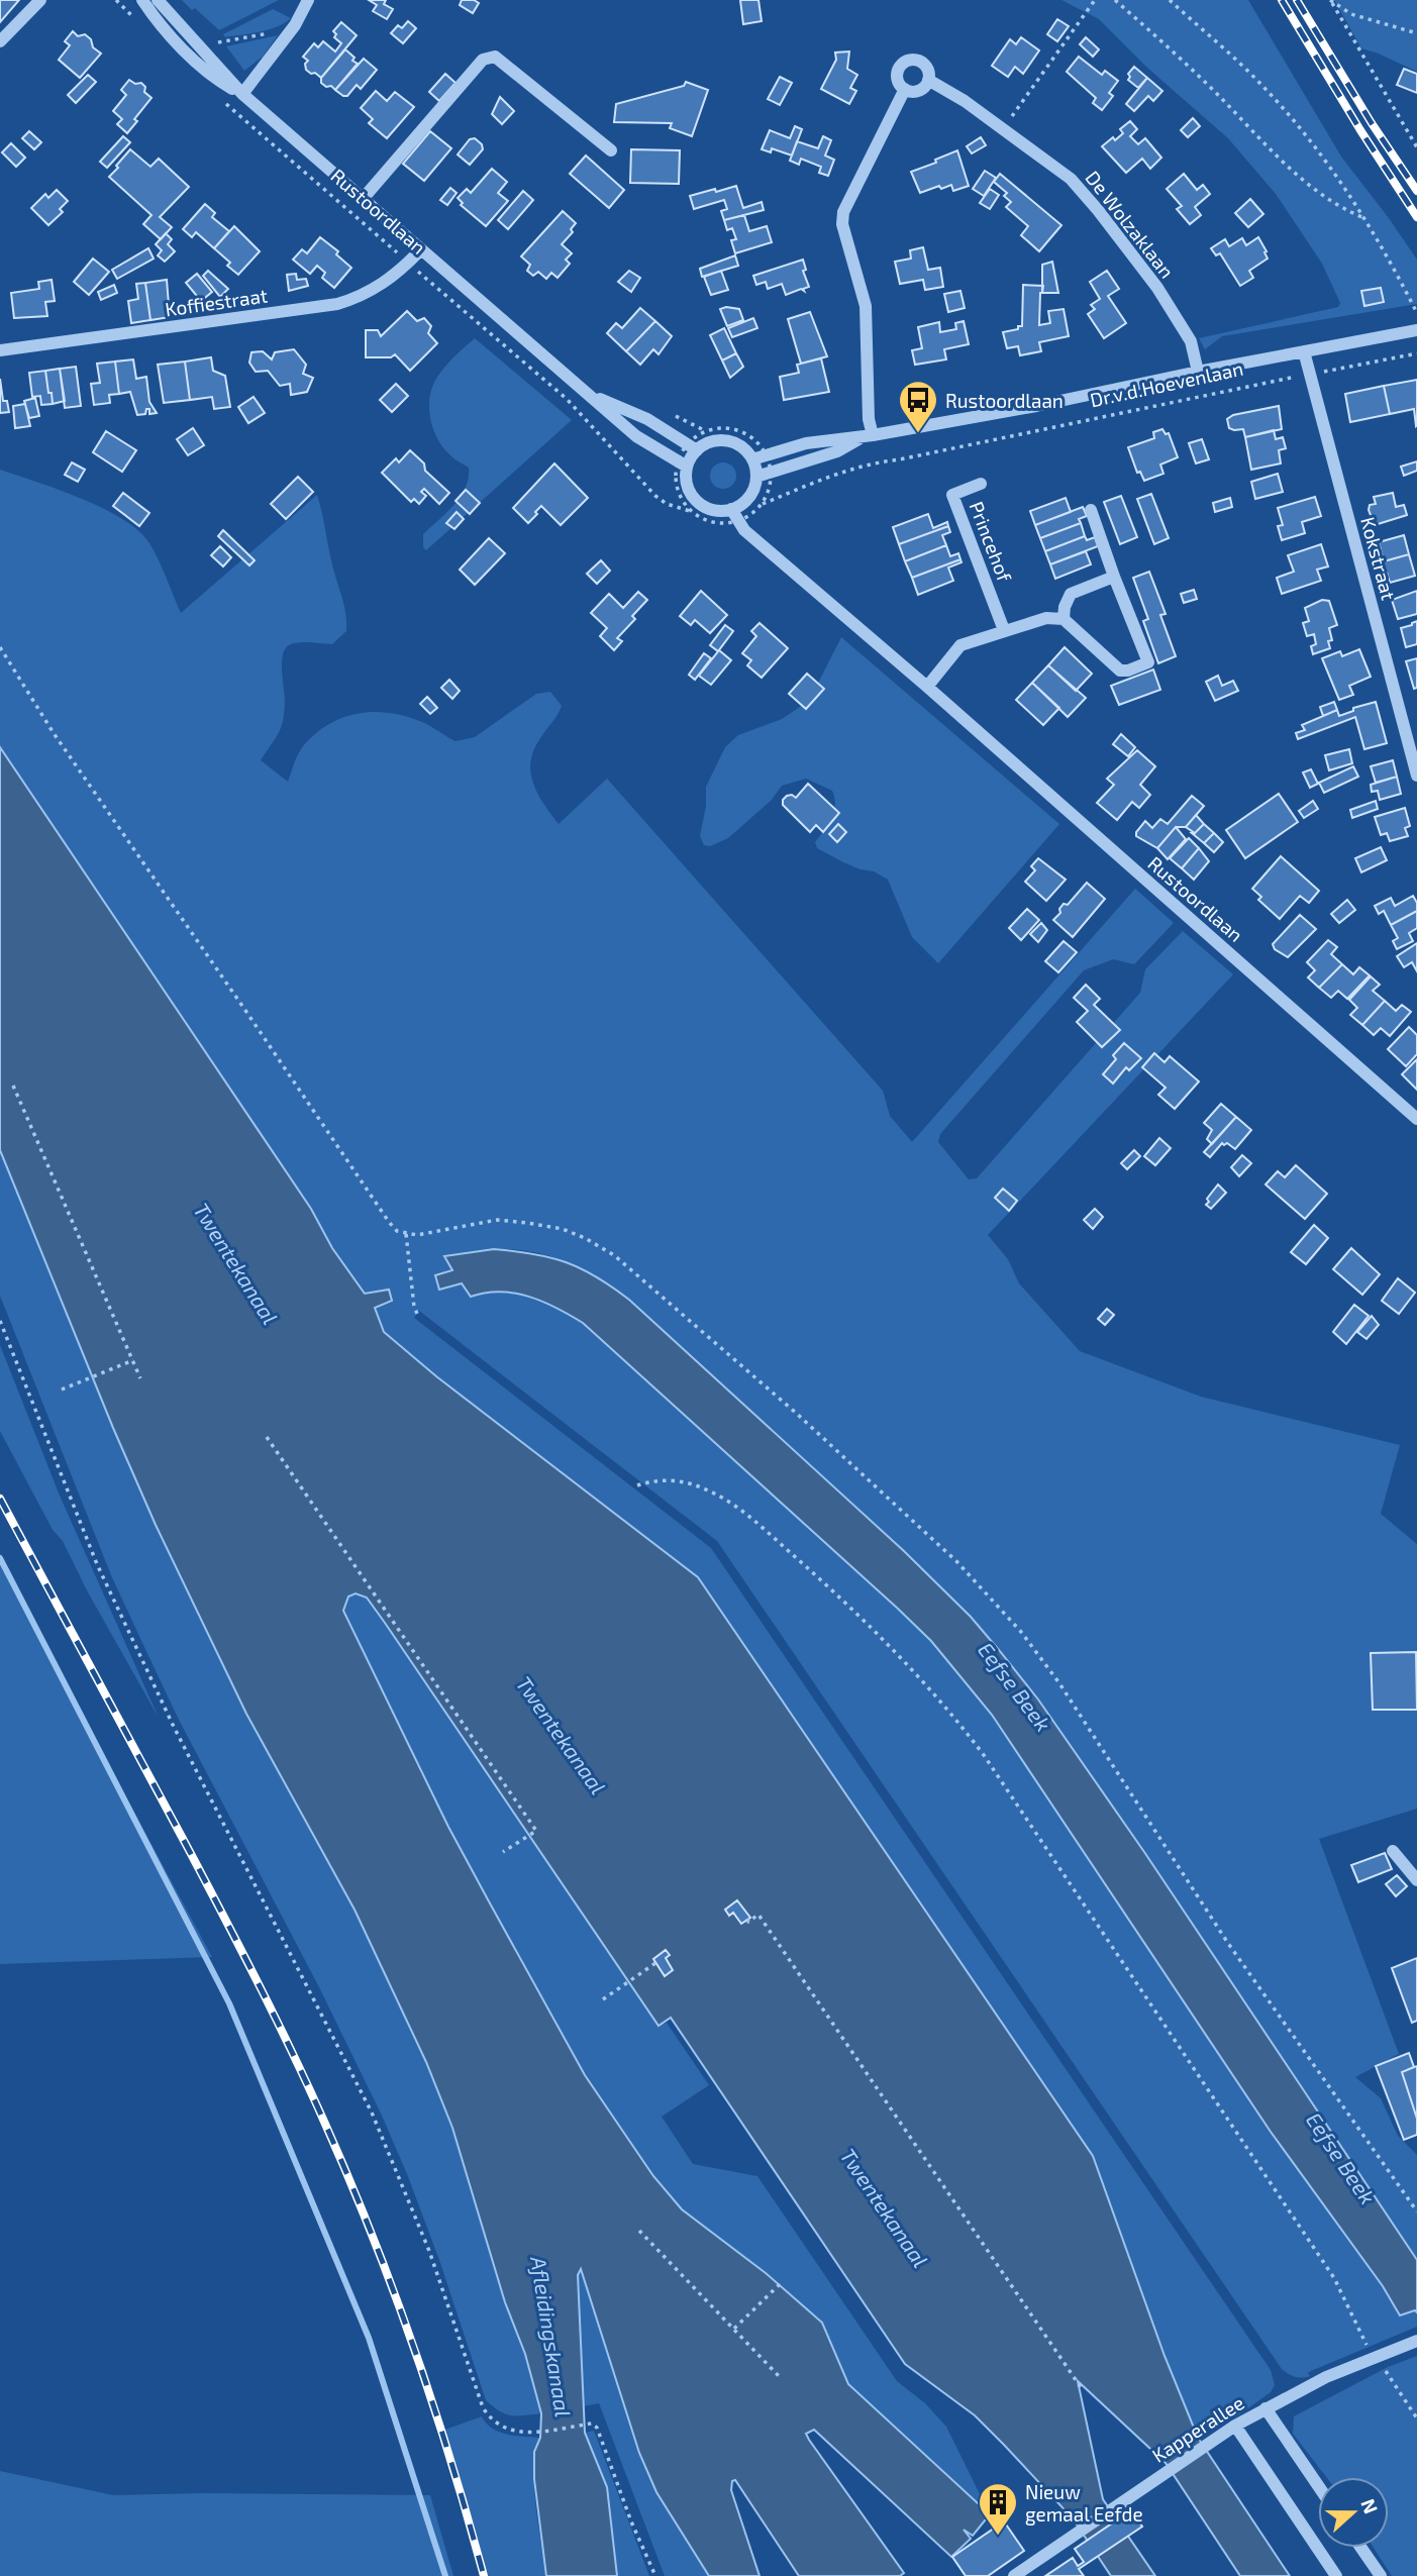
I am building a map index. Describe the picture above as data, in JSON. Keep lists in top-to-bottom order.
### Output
{
  "streets": {
    "street": [
      "Rustoordlaan",
      "De Wolzaklaan",
      "Koffiestraat",
      "Dr.v.d.Hoevenlaan",
      "Princehof",
      "Kokstraat",
      "Kapperallee"
    ]
  },
  "crossings": [
    ["Rustoordlaan", "Koffiestraat"],
    ["Rustoordlaan", "Dr.v.d.Hoevenlaan"],
    ["De Wolzaklaan", "Dr.v.d.Hoevenlaan"],
    ["Dr.v.d.Hoevenlaan", "Kokstraat"]
  ],
  "water": ["Twentekanaal", "Eefse Beek", "Afleidingskanaal"],
  "places": {
    "bus stop": ["Rustoordlaan"],
    "building": ["Nieuw gemaal Eefde"]
  },
  "north": "right"
}
